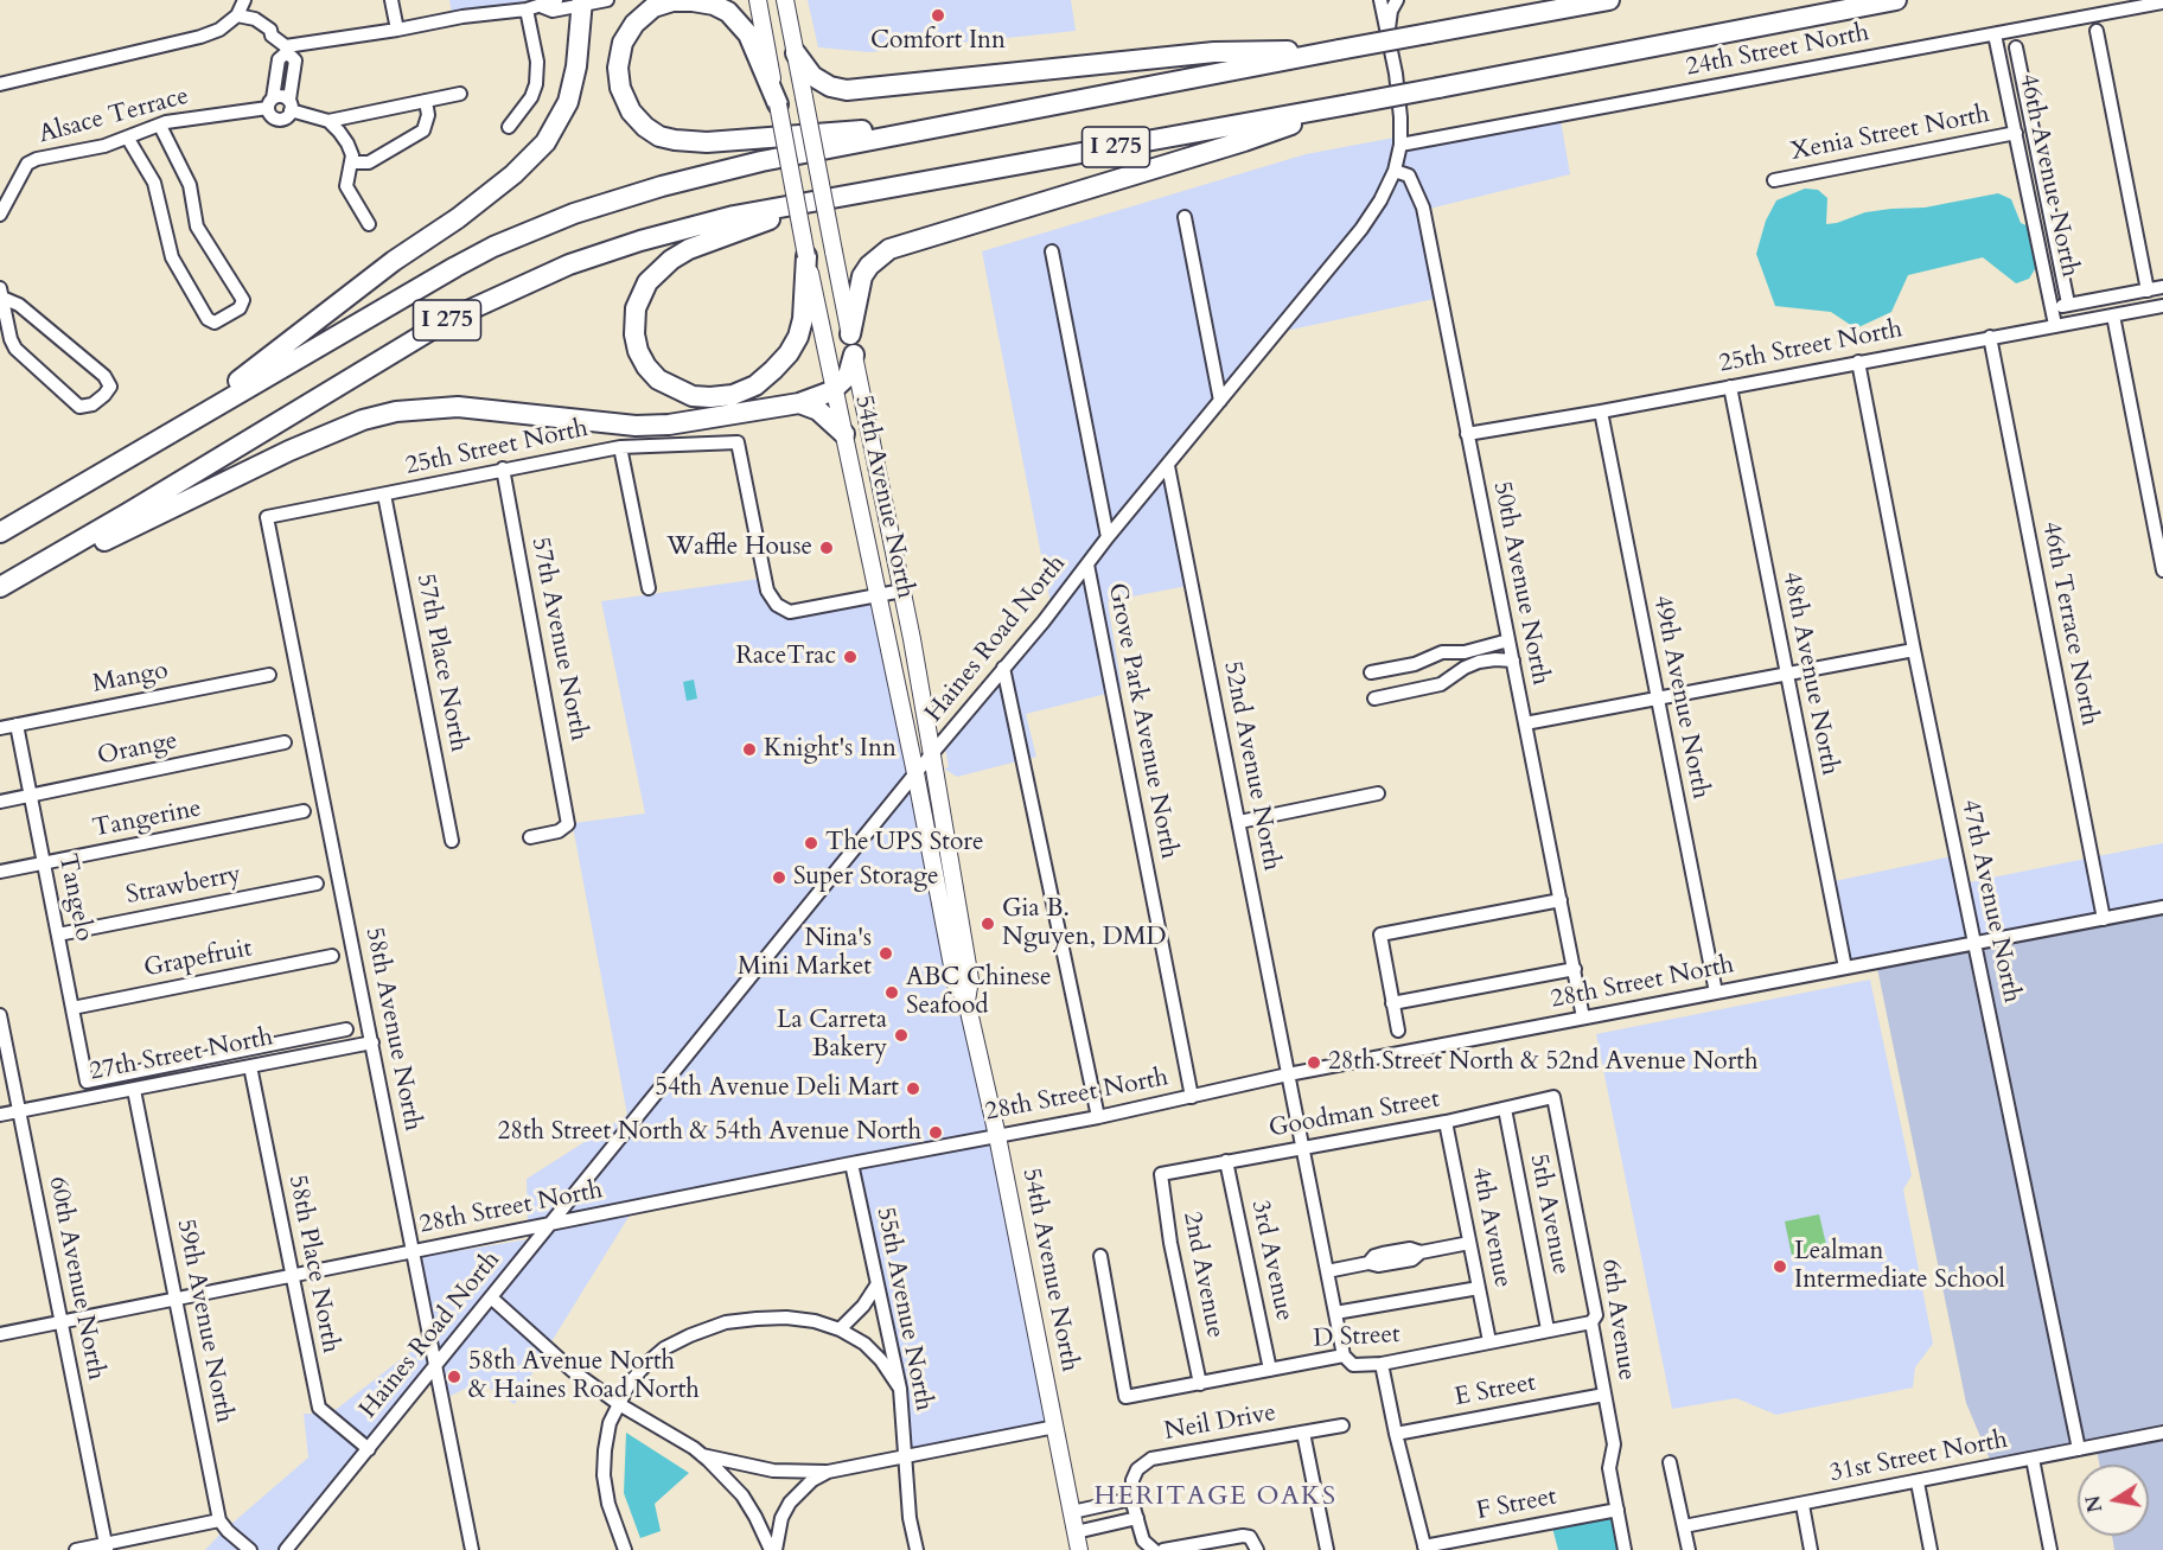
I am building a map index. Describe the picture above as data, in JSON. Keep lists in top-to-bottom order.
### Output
{
  "streets": {
    "highway": ["I 275"],
    "main road": ["54th Avenue North"],
    "street": [
      "24th Street North",
      "Alsace Terrace",
      "Xenia Street North",
      "46th Avenue North",
      "25th Street North",
      "50th Avenue North",
      "46th Terrace North",
      "57th Avenue North",
      "Haines Road North",
      "57th Place North",
      "48th Avenue North",
      "Mango",
      "49th Avenue North",
      "Grove Park Avenue North",
      "Orange",
      "52nd Avenue North",
      "Tangerine",
      "Strawberry",
      "Tangelo",
      "47th Avenue North",
      "Grapefruit",
      "28th Street North",
      "58th Avenue North",
      "27th Street North",
      "Goodman Street",
      "5th Avenue",
      "4th Avenue",
      "3rd Avenue",
      "58th Place North",
      "2nd Avenue",
      "60th Avenue North",
      "55th Avenue North",
      "6th Avenue",
      "59th Avenue North",
      "D Street",
      "E Street",
      "Neil Drive",
      "31st Street North",
      "F Street"
    ]
  },
  "crossings": [
    ["24th Street North", "46th Avenue North"],
    ["24th Street North", "Haines Road North"],
    ["Xenia Street North", "46th Avenue North"],
    ["46th Avenue North", "25th Street North"],
    ["25th Street North", "54th Avenue North"],
    ["25th Street North", "50th Avenue North"],
    ["25th Street North", "46th Terrace North"],
    ["25th Street North", "57th Avenue North"],
    ["25th Street North", "57th Place North"],
    ["25th Street North", "48th Avenue North"],
    ["25th Street North", "49th Avenue North"],
    ["25th Street North", "47th Avenue North"],
    ["25th Street North", "58th Avenue North"],
    ["54th Avenue North", "Haines Road North"],
    ["54th Avenue North", "28th Street North"],
    ["50th Avenue North", "Haines Road North"],
    ["50th Avenue North", "28th Street North"],
    ["46th Terrace North", "28th Street North"],
    ["Haines Road North", "Grove Park Avenue North"],
    ["Haines Road North", "52nd Avenue North"],
    ["Haines Road North", "28th Street North"],
    ["Haines Road North", "58th Avenue North"],
    ["Haines Road North", "58th Place North"],
    ["48th Avenue North", "28th Street North"],
    ["Mango", "Tangelo"],
    ["49th Avenue North", "28th Street North"],
    ["Grove Park Avenue North", "28th Street North"],
    ["Orange", "Tangelo"],
    ["52nd Avenue North", "28th Street North"],
    ["52nd Avenue North", "Goodman Street"],
    ["52nd Avenue North", "D Street"],
    ["Tangerine", "Tangelo"],
    ["Strawberry", "Tangelo"],
    ["Tangelo", "Grapefruit"],
    ["47th Avenue North", "28th Street North"],
    ["47th Avenue North", "31st Street North"],
    ["28th Street North", "58th Avenue North"],
    ["28th Street North", "58th Place North"],
    ["28th Street North", "60th Avenue North"],
    ["28th Street North", "55th Avenue North"],
    ["28th Street North", "59th Avenue North"],
    ["58th Avenue North", "27th Street North"],
    ["27th Street North", "58th Place North"],
    ["27th Street North", "60th Avenue North"],
    ["27th Street North", "59th Avenue North"],
    ["Goodman Street", "5th Avenue"],
    ["Goodman Street", "4th Avenue"],
    ["Goodman Street", "3rd Avenue"],
    ["Goodman Street", "2nd Avenue"],
    ["Goodman Street", "6th Avenue"],
    ["5th Avenue", "D Street"],
    ["4th Avenue", "D Street"],
    ["3rd Avenue", "D Street"],
    ["2nd Avenue", "D Street"],
    ["6th Avenue", "D Street"],
    ["6th Avenue", "E Street"],
    ["6th Avenue", "F Street"]
  ],
  "districts": ["HERITAGE OAKS"],
  "places": [
    "Comfort Inn",
    "Waffle House",
    "RaceTrac",
    "Knight's Inn",
    "The UPS Store",
    "Super Storage",
    "Gia B. Nguyen, DMD",
    "Nina's Mini Market",
    "ABC Chinese Seafood",
    "La Carreta Bakery",
    "28th Street North & 52nd Avenue North",
    "54th Avenue Deli Mart",
    "28th Street North & 54th Avenue North",
    "Lealman Intermediate School",
    "58th Avenue North & Haines Road North"
  ],
  "north": "left"
}
